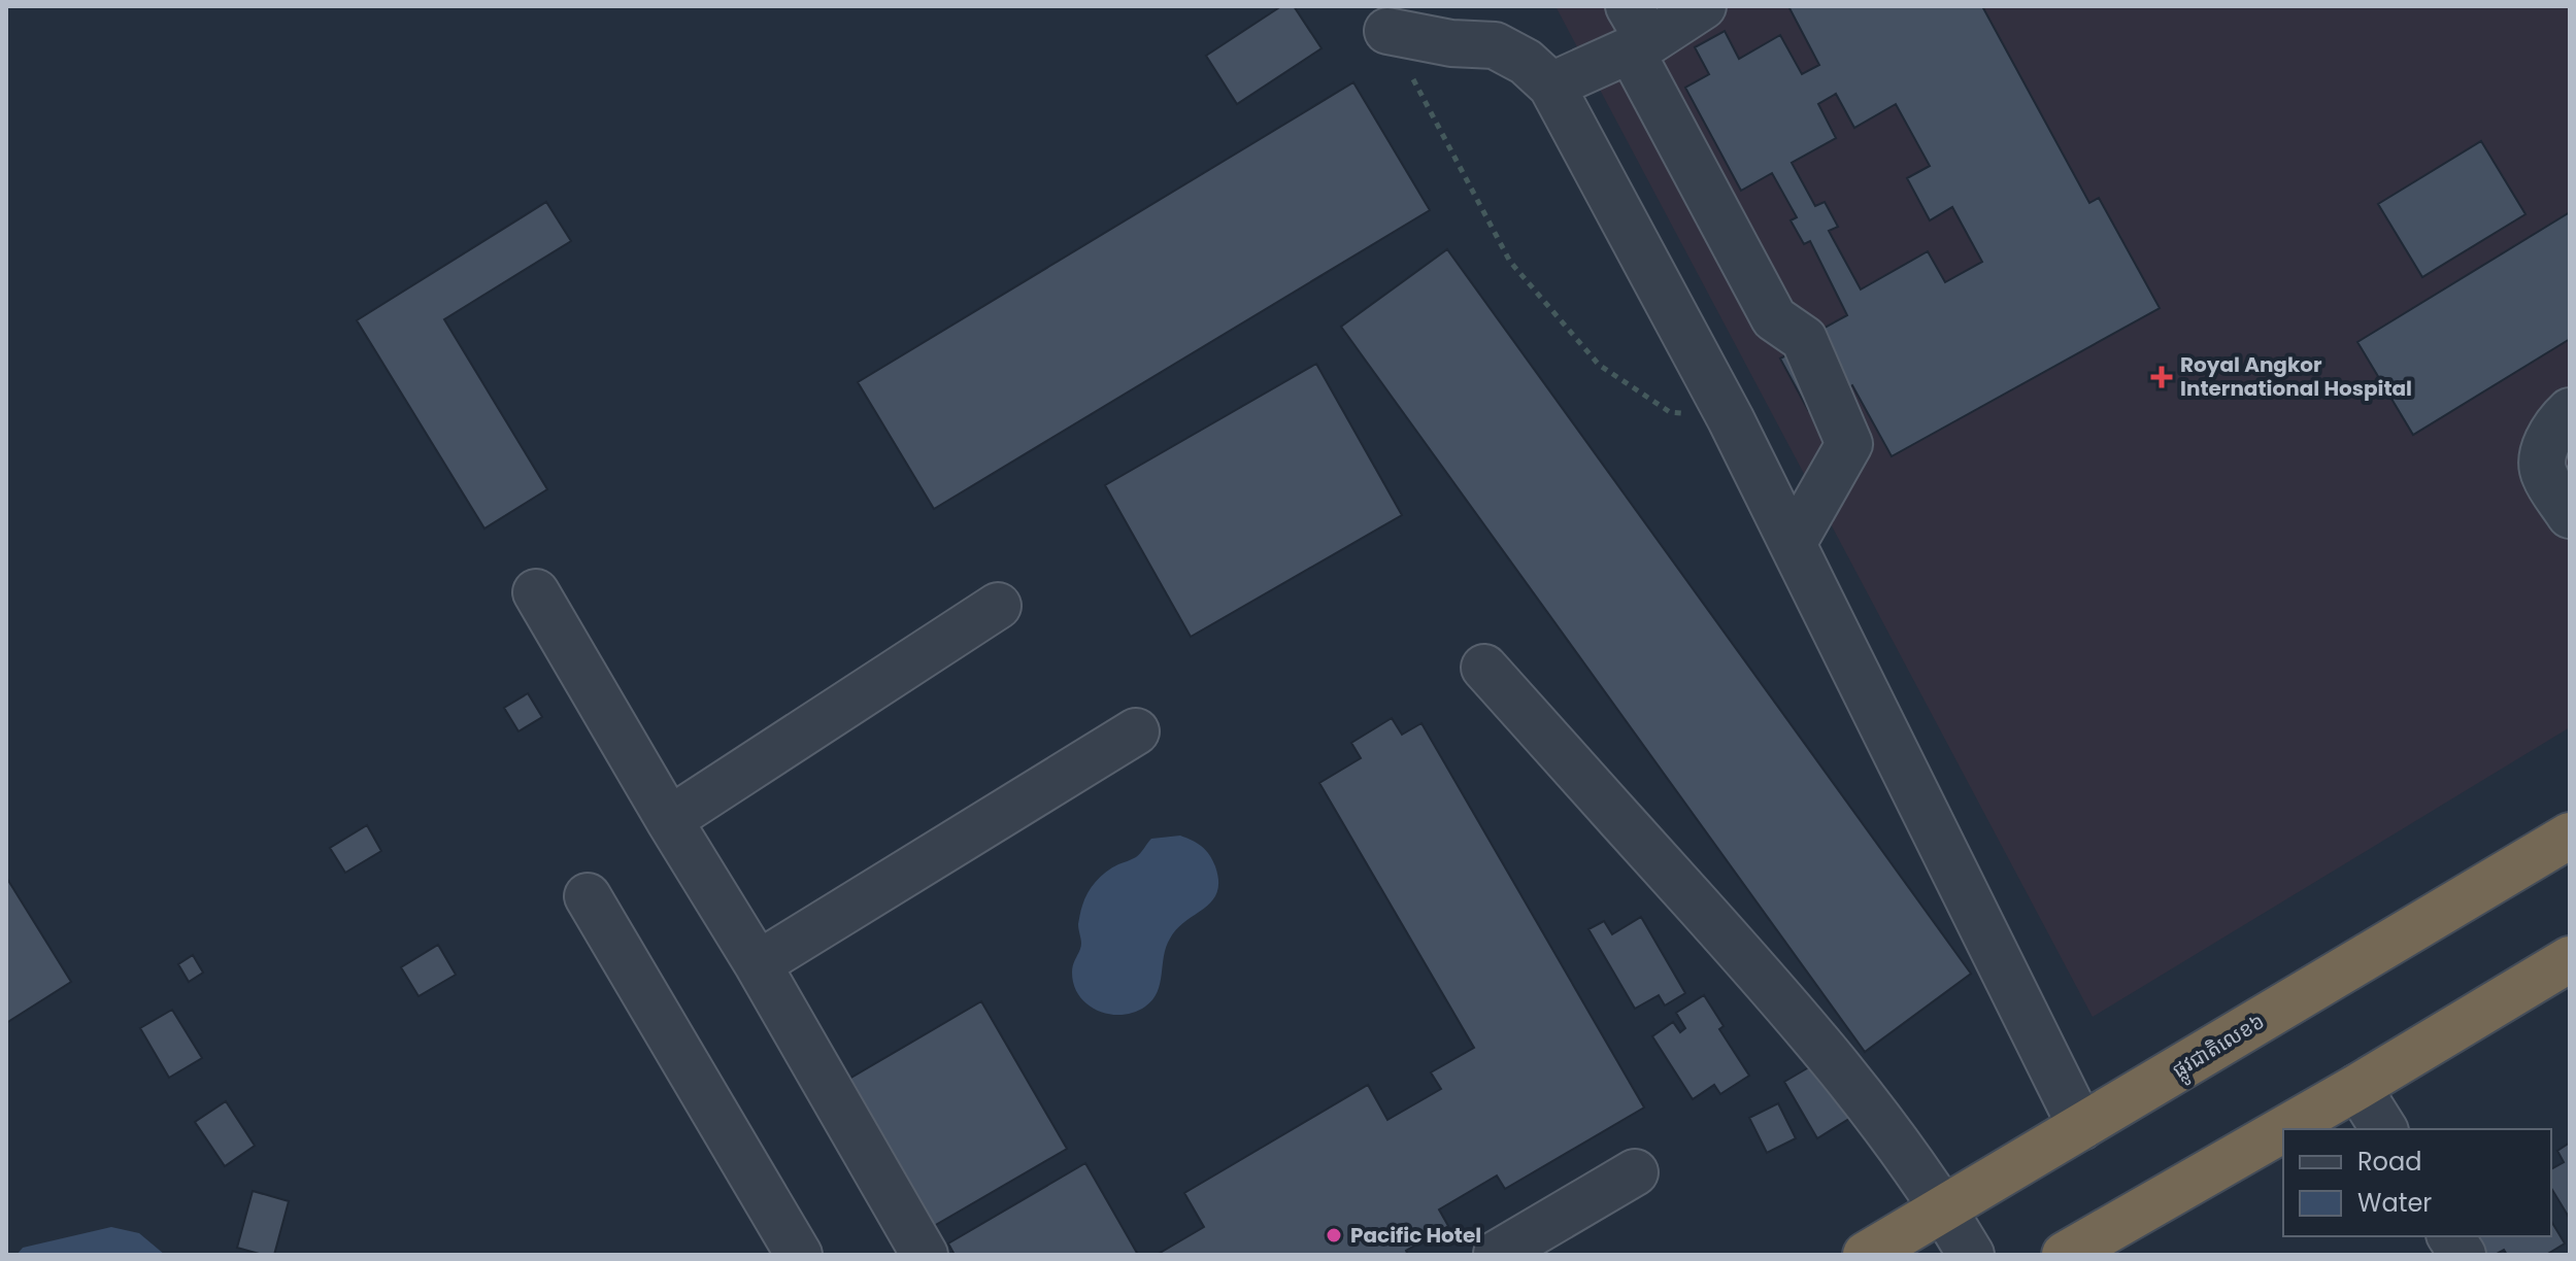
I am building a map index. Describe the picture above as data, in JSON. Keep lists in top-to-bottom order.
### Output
{
  "streets": {
    "highway": ["ផ្លូវជាតិលេខ៦"]
  },
  "places": {
    "health": ["Royal Angkor International Hospital"],
    "other": ["Pacific Hotel"]
  },
  "legend": ["Road", "Water"]
}
